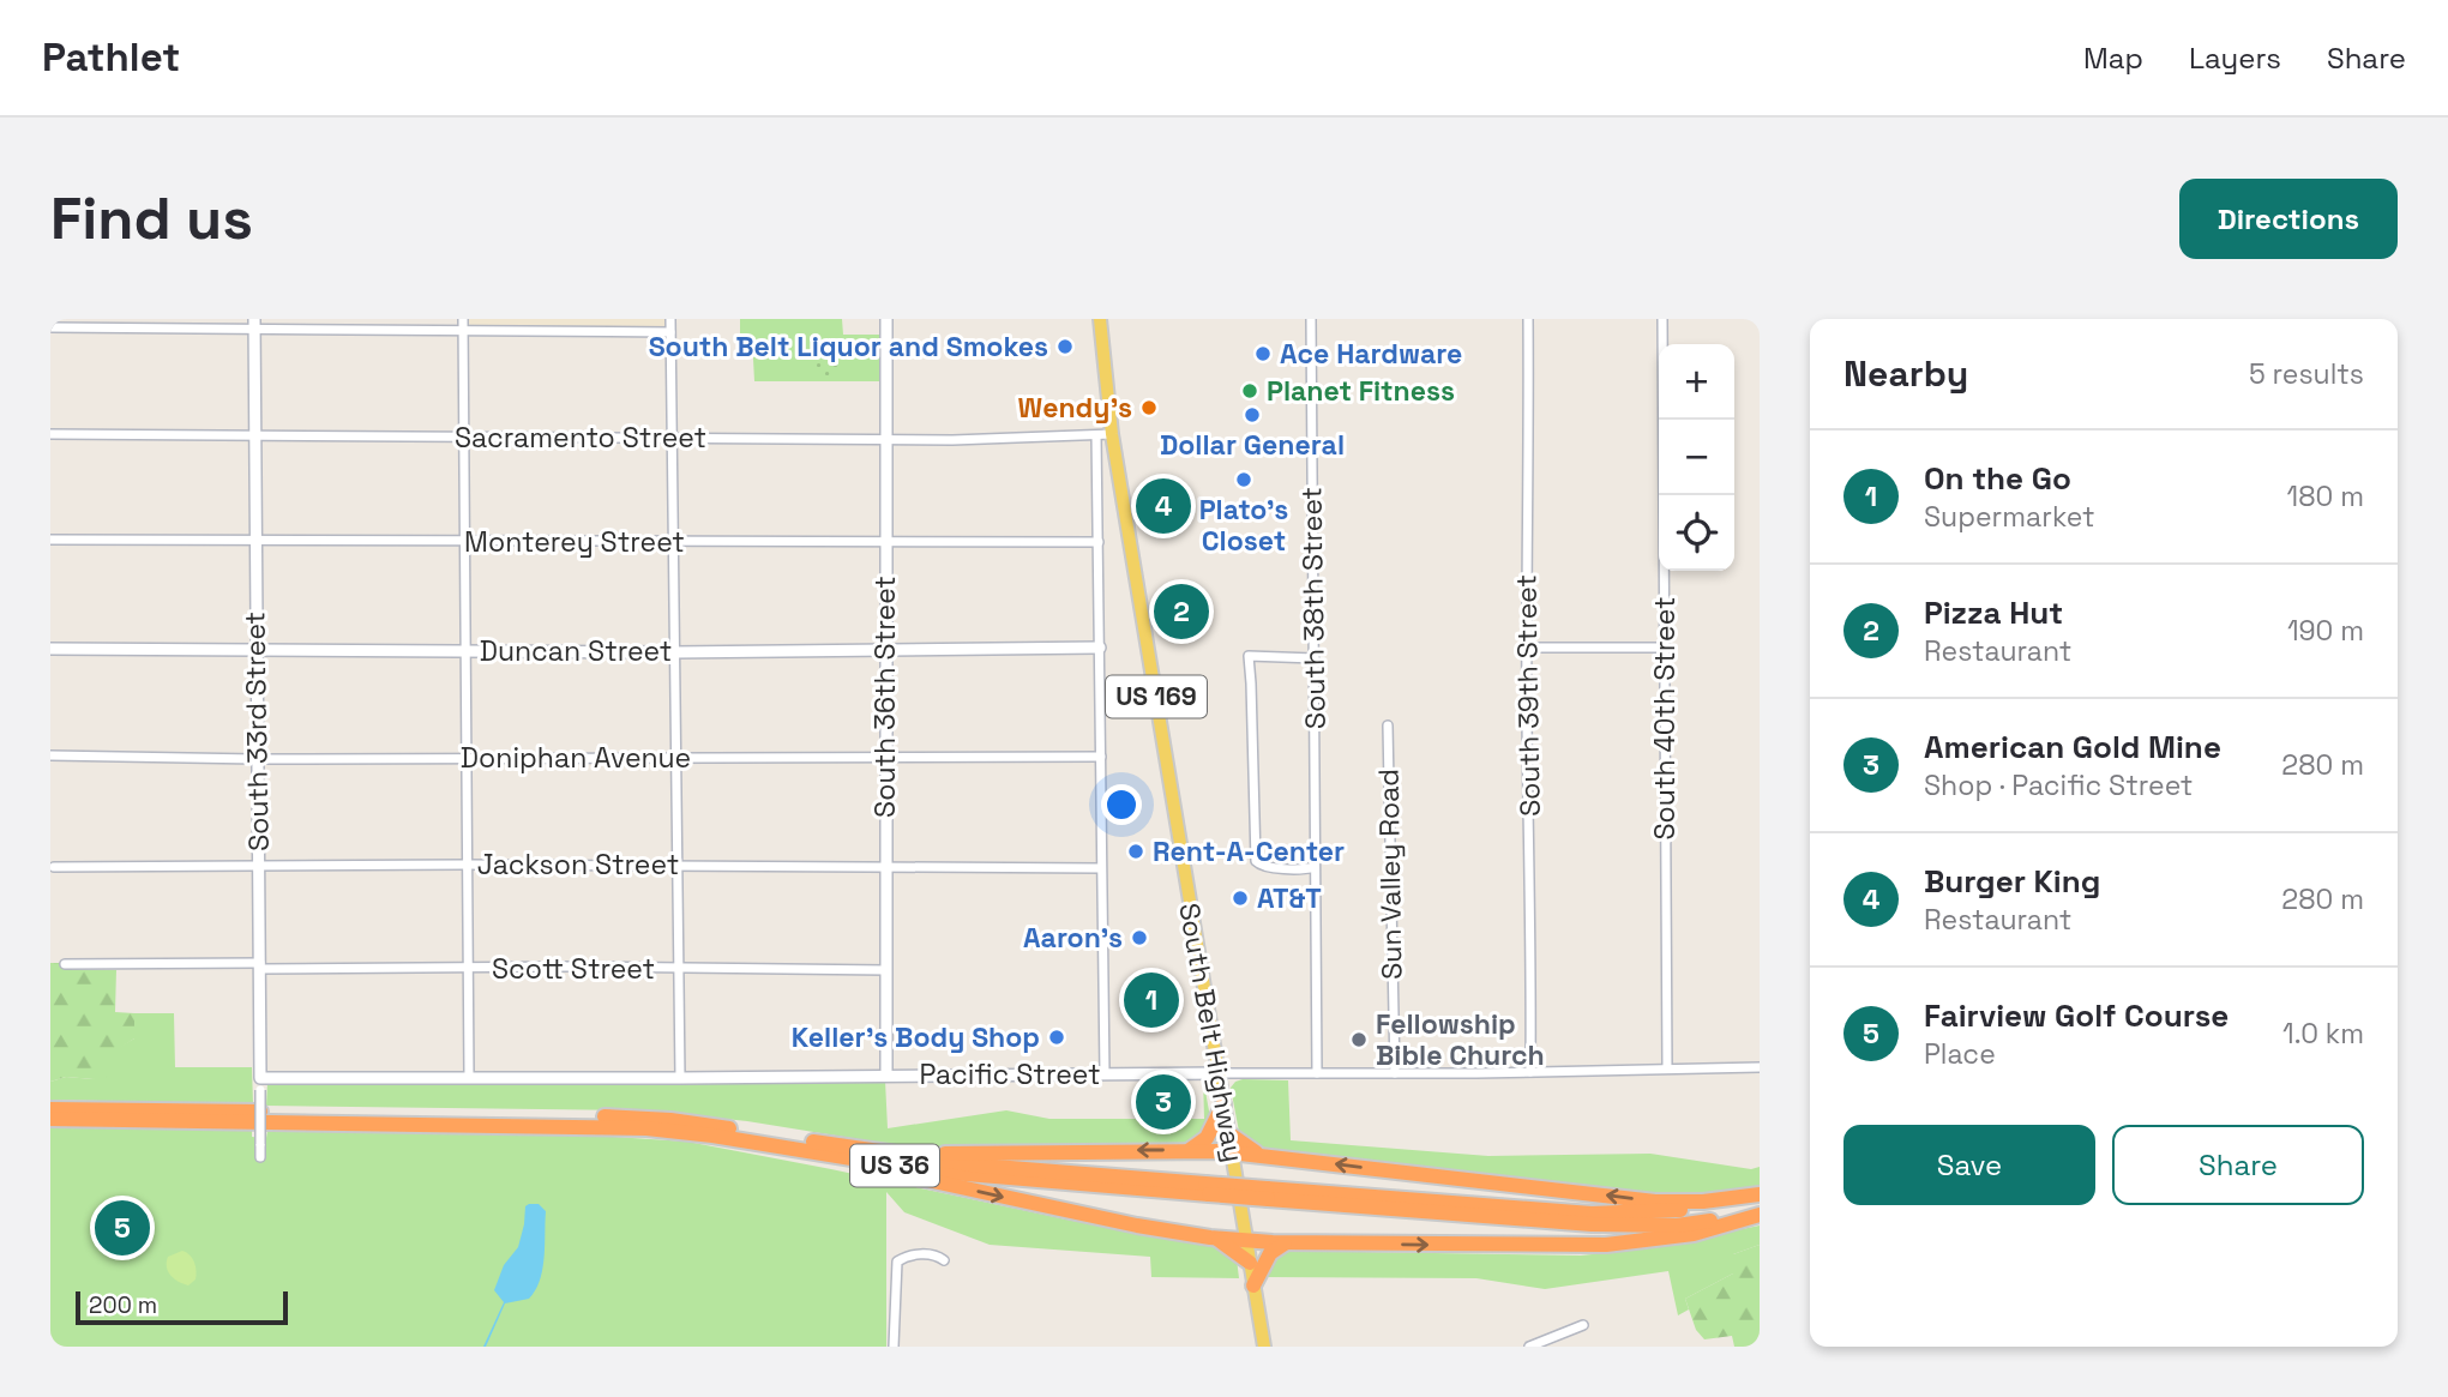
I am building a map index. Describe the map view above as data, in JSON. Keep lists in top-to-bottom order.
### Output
{
  "streets": {
    "highway": ["US 36"],
    "main road": ["US 169", "South Belt Highway"],
    "street": [
      "Sacramento Street",
      "Monterey Street",
      "South 38th Street",
      "Duncan Street",
      "South 39th Street",
      "South 36th Street",
      "South 40th Street",
      "South 33rd Street",
      "Doniphan Avenue",
      "Jackson Street",
      "Sun Valley Road",
      "Scott Street",
      "Pacific Street"
    ]
  },
  "crossings": [
    ["Sacramento Street", "South 36th Street"],
    ["Sacramento Street", "South 33rd Street"],
    ["Sacramento Street", "South Belt Highway"],
    ["Monterey Street", "South 36th Street"],
    ["Monterey Street", "South 33rd Street"],
    ["South 38th Street", "Pacific Street"],
    ["Duncan Street", "South 36th Street"],
    ["Duncan Street", "South 33rd Street"],
    ["South 39th Street", "Pacific Street"],
    ["South 36th Street", "Doniphan Avenue"],
    ["South 36th Street", "Jackson Street"],
    ["South 36th Street", "Scott Street"],
    ["South 36th Street", "Pacific Street"],
    ["South 40th Street", "Pacific Street"],
    ["South 33rd Street", "Doniphan Avenue"],
    ["South 33rd Street", "Jackson Street"],
    ["South 33rd Street", "Scott Street"],
    ["South 33rd Street", "Pacific Street"],
    ["Sun Valley Road", "Pacific Street"],
    ["South Belt Highway", "Pacific Street"]
  ],
  "places": [
    "South Belt Liquor and Smokes",
    "Ace Hardware",
    "Planet Fitness",
    "Wendy's",
    "Dollar General",
    "Plato's Closet",
    "Rent-A-Center",
    "AT&T",
    "Aaron's",
    "Keller's Body Shop",
    "Fellowship Bible Church"
  ],
  "scale_bar": "200 m",
  "page": {
    "header": "Pathlet",
    "nav": ["Map", "Layers", "Share"],
    "buttons": [
      "Directions",
      ["Save", "Share"]
    ],
    "title": "Find us",
    "heading": ["Nearby", "5 results"],
    "map_buttons": ["+", "−"],
    "list": [
      {
        "mark": "1",
        "name": "On the Go",
        "note": "Supermarket",
        "value": "180 m"
      },
      {
        "mark": "2",
        "name": "Pizza Hut",
        "note": "Restaurant",
        "value": "190 m"
      },
      {
        "mark": "3",
        "name": "American Gold Mine",
        "note": "Shop · Pacific Street",
        "value": "280 m"
      },
      {
        "mark": "4",
        "name": "Burger King",
        "note": "Restaurant",
        "value": "280 m"
      },
      {
        "mark": "5",
        "name": "Fairview Golf Course",
        "note": "Place",
        "value": "1.0 km"
      }
    ],
    "pins": [
      "4",
      "2",
      "1",
      "3",
      "5"
    ],
    "scale": "200 m"
  }
}
